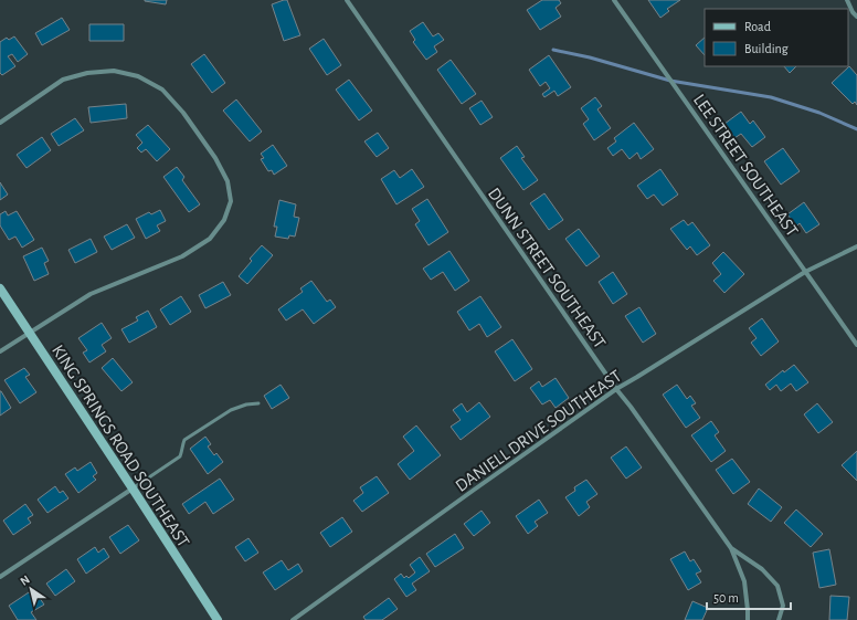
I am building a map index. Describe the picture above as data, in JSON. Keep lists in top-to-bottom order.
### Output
{
  "streets": {
    "street": [
      "LEE STREET SOUTHEAST",
      "DUNN STREET SOUTHEAST",
      "DANIELL DRIVE SOUTHEAST",
      "KING SPRINGS ROAD SOUTHEAST"
    ]
  },
  "crossings": [
    ["LEE STREET SOUTHEAST", "DANIELL DRIVE SOUTHEAST"],
    ["DUNN STREET SOUTHEAST", "DANIELL DRIVE SOUTHEAST"]
  ],
  "legend": ["Road", "Building"],
  "scale_bar": "50 m",
  "north": "top left"
}
